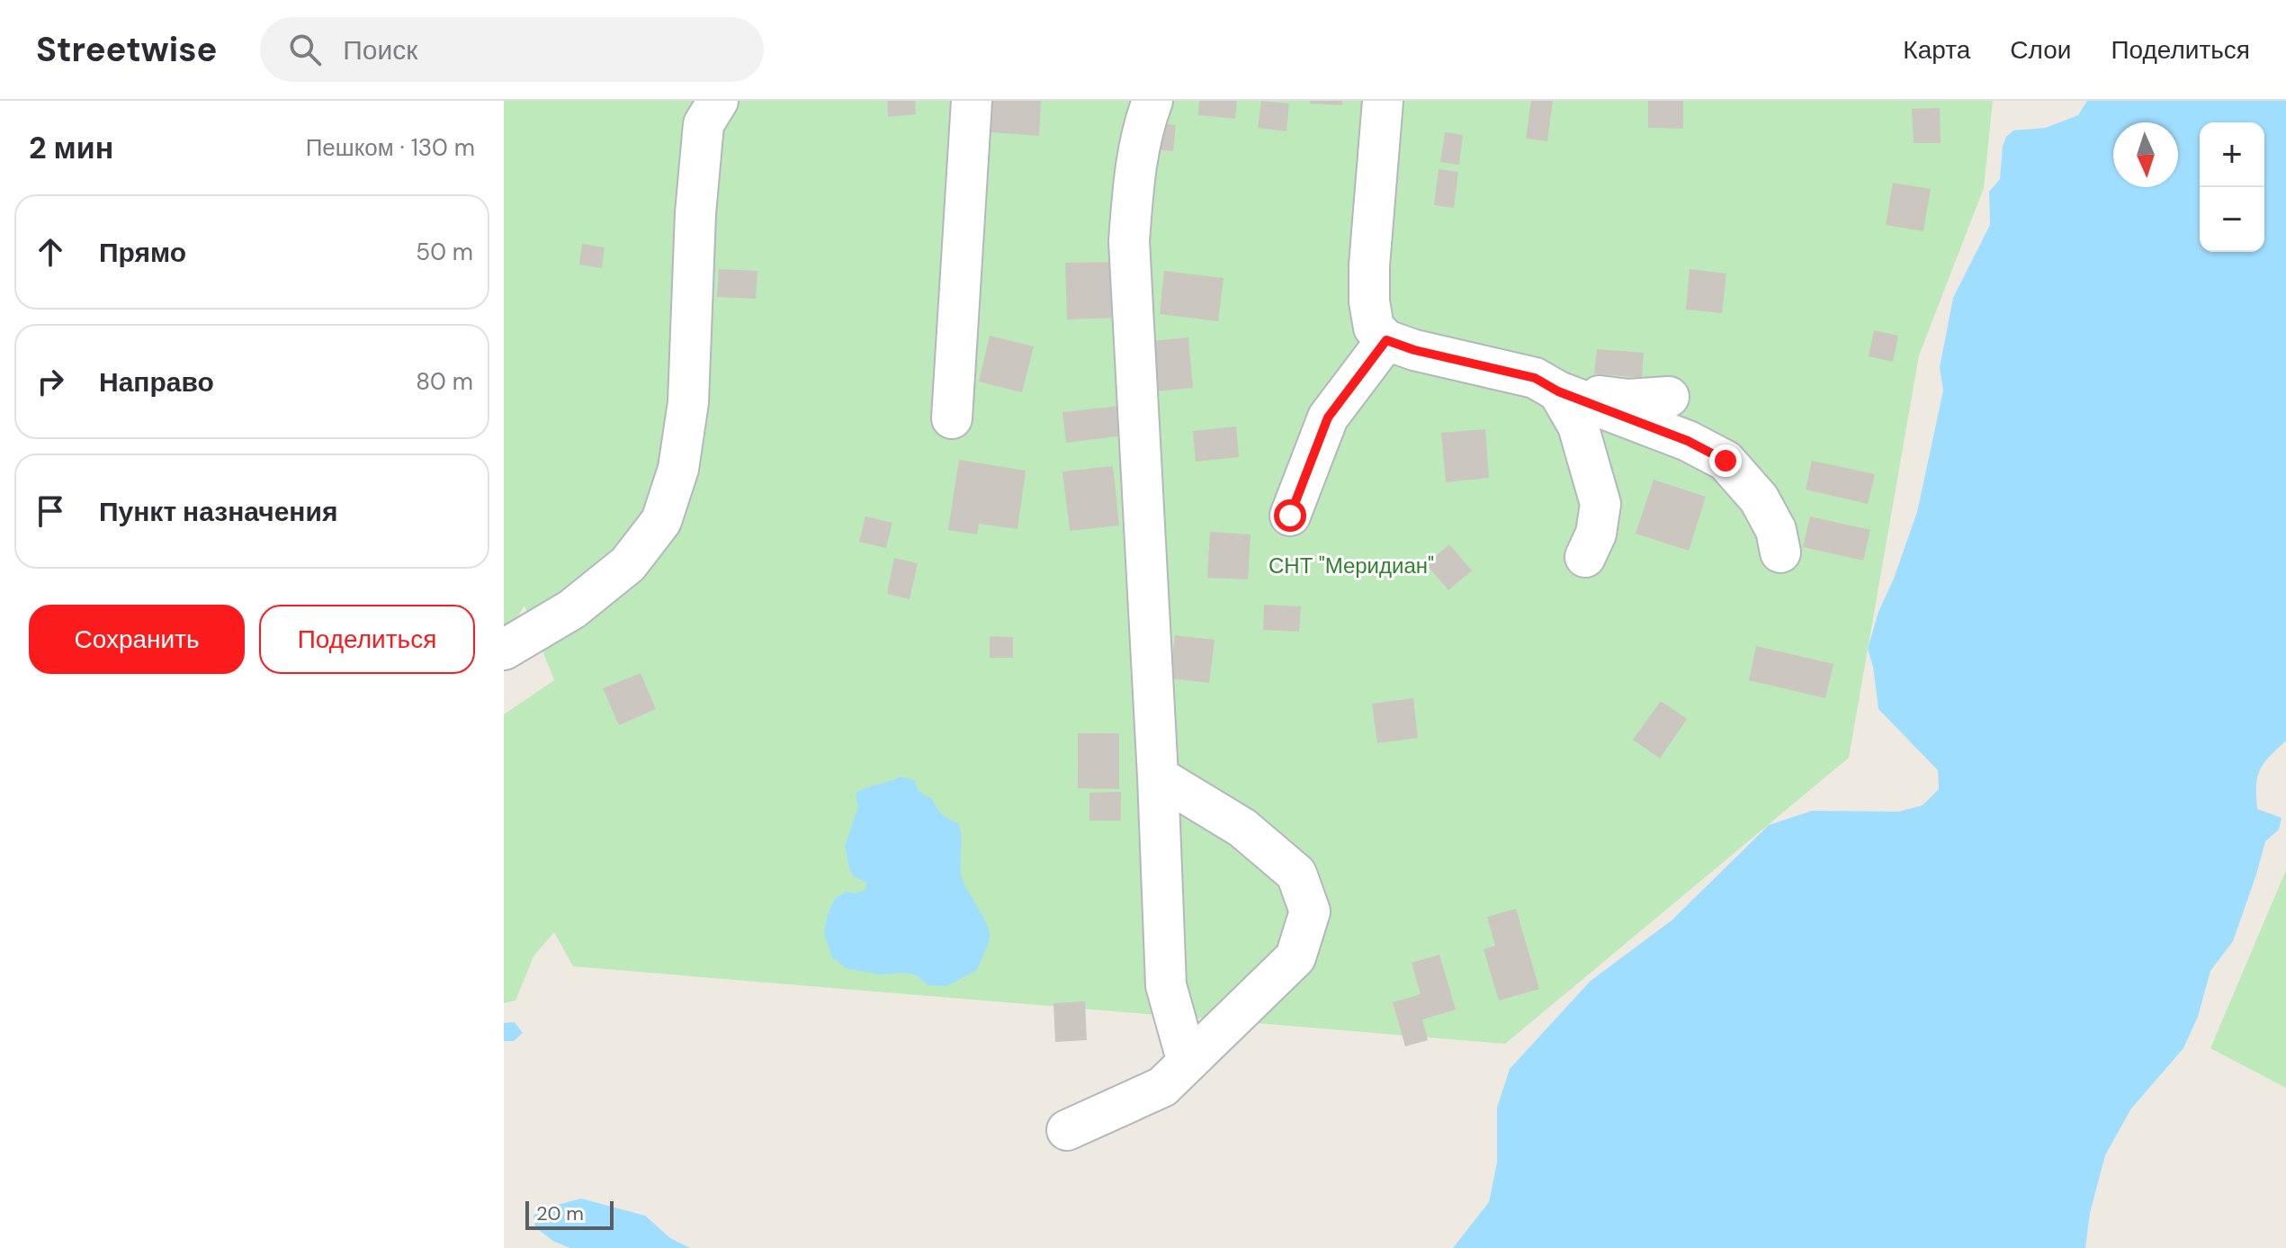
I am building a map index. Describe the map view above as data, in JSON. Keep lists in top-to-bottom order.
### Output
{
  "parks": ["СНТ \"Меридиан\""],
  "scale_bar": "20 m",
  "north": "bottom",
  "page": {
    "header": "Streetwise",
    "search": "Поиск",
    "nav": ["Карта", "Слои", "Поделиться"],
    "heading": ["2 мин", "Пешком · 130 m"],
    "map_buttons": ["+", "−"],
    "list": [
      ["Прямо", "50 m"],
      ["Направо", "80 m"],
      "Пункт назначения"
    ],
    "buttons": ["Сохранить", "Поделиться"],
    "scale": "20 m"
  }
}
